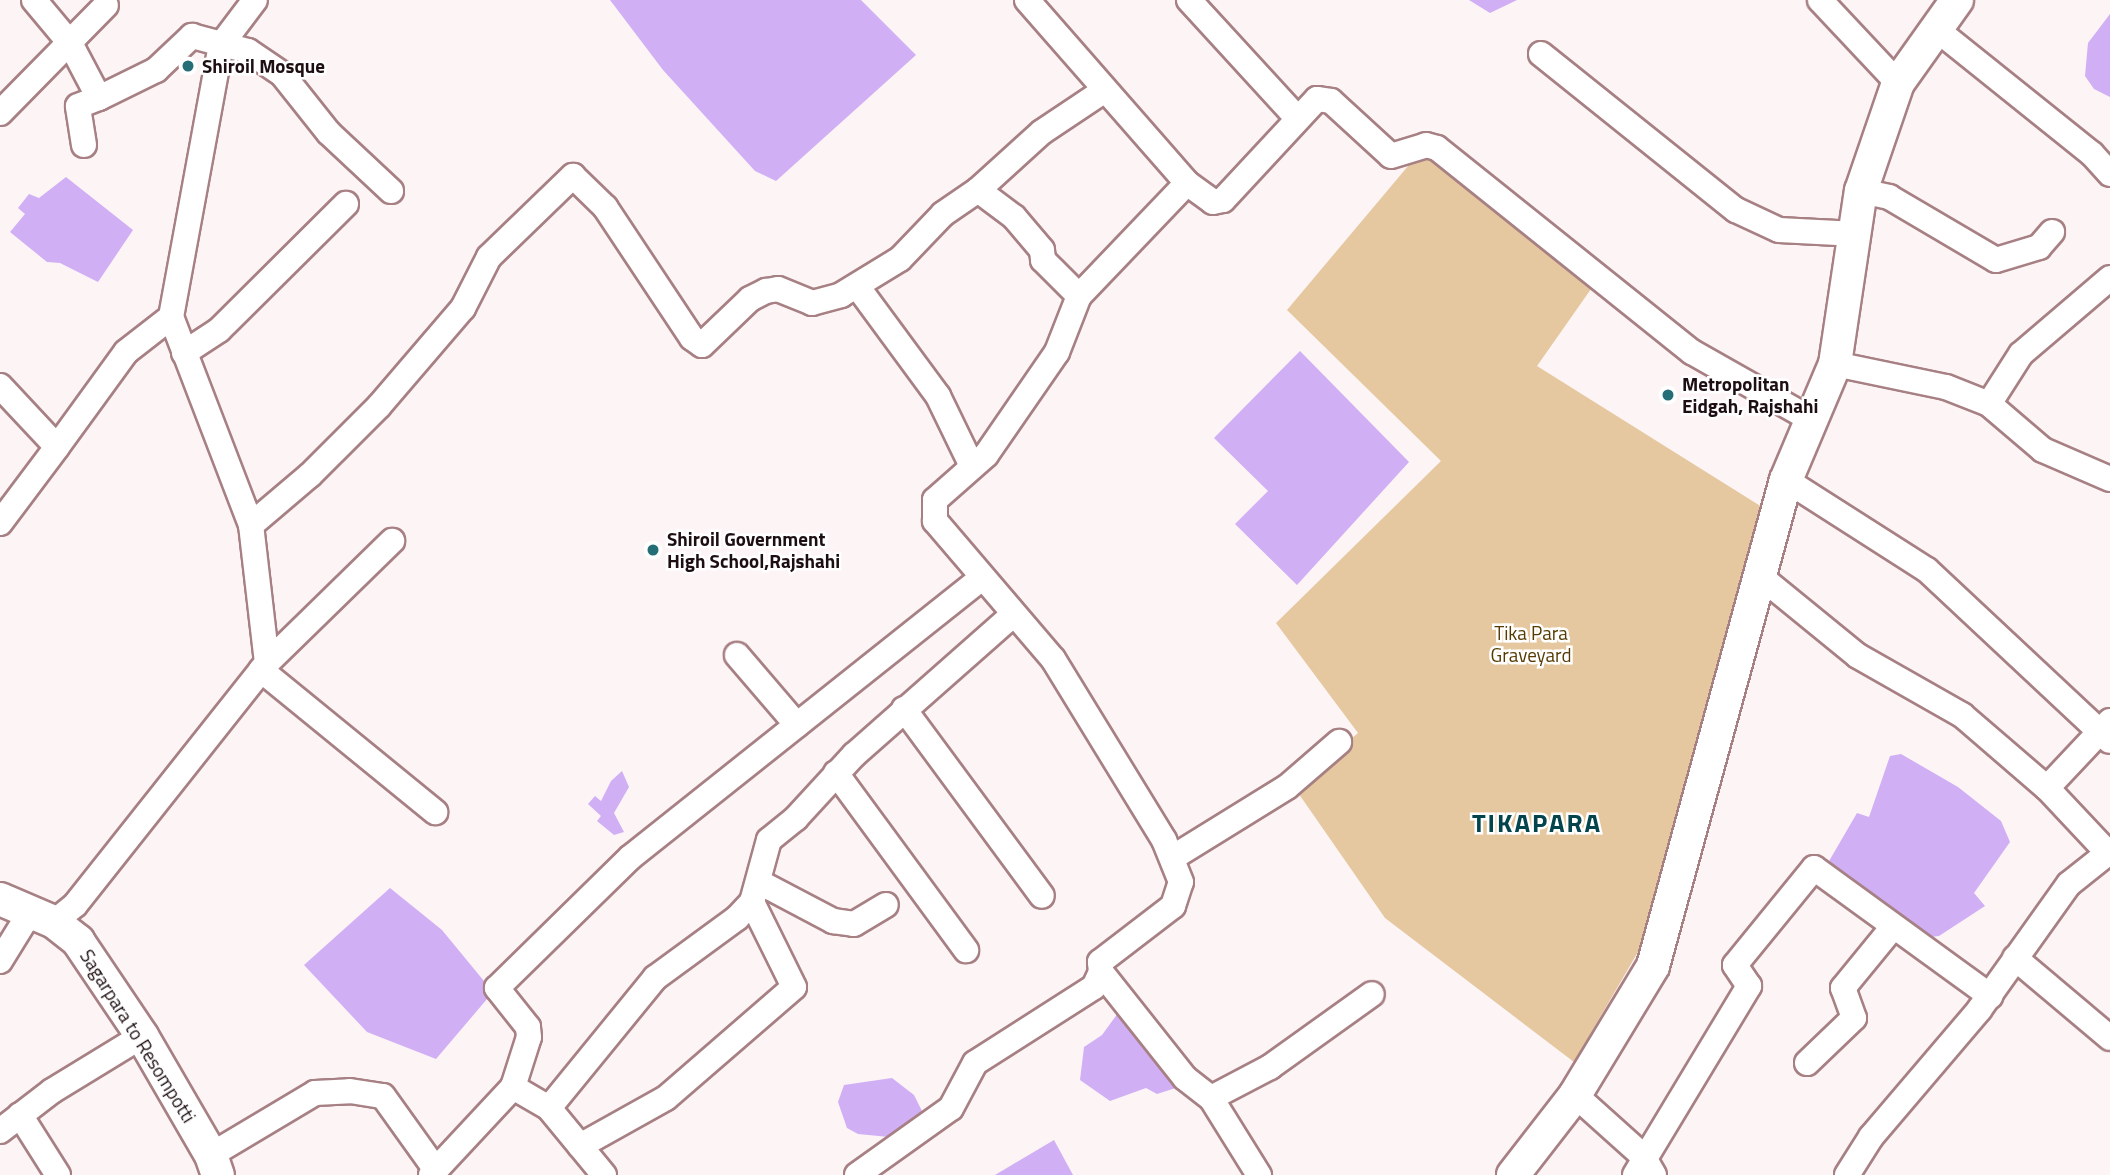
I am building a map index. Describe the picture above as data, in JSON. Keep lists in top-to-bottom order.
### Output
{
  "streets": {
    "main road": ["Sagarpara to Resompotti"]
  },
  "districts": ["TIKAPARA"],
  "parks": ["Tika Para Graveyard"],
  "places": ["Shiroil Mosque", "Metropolitan Eidgah, Rajshahi", "Shiroil Government High School,Rajshahi"]
}
